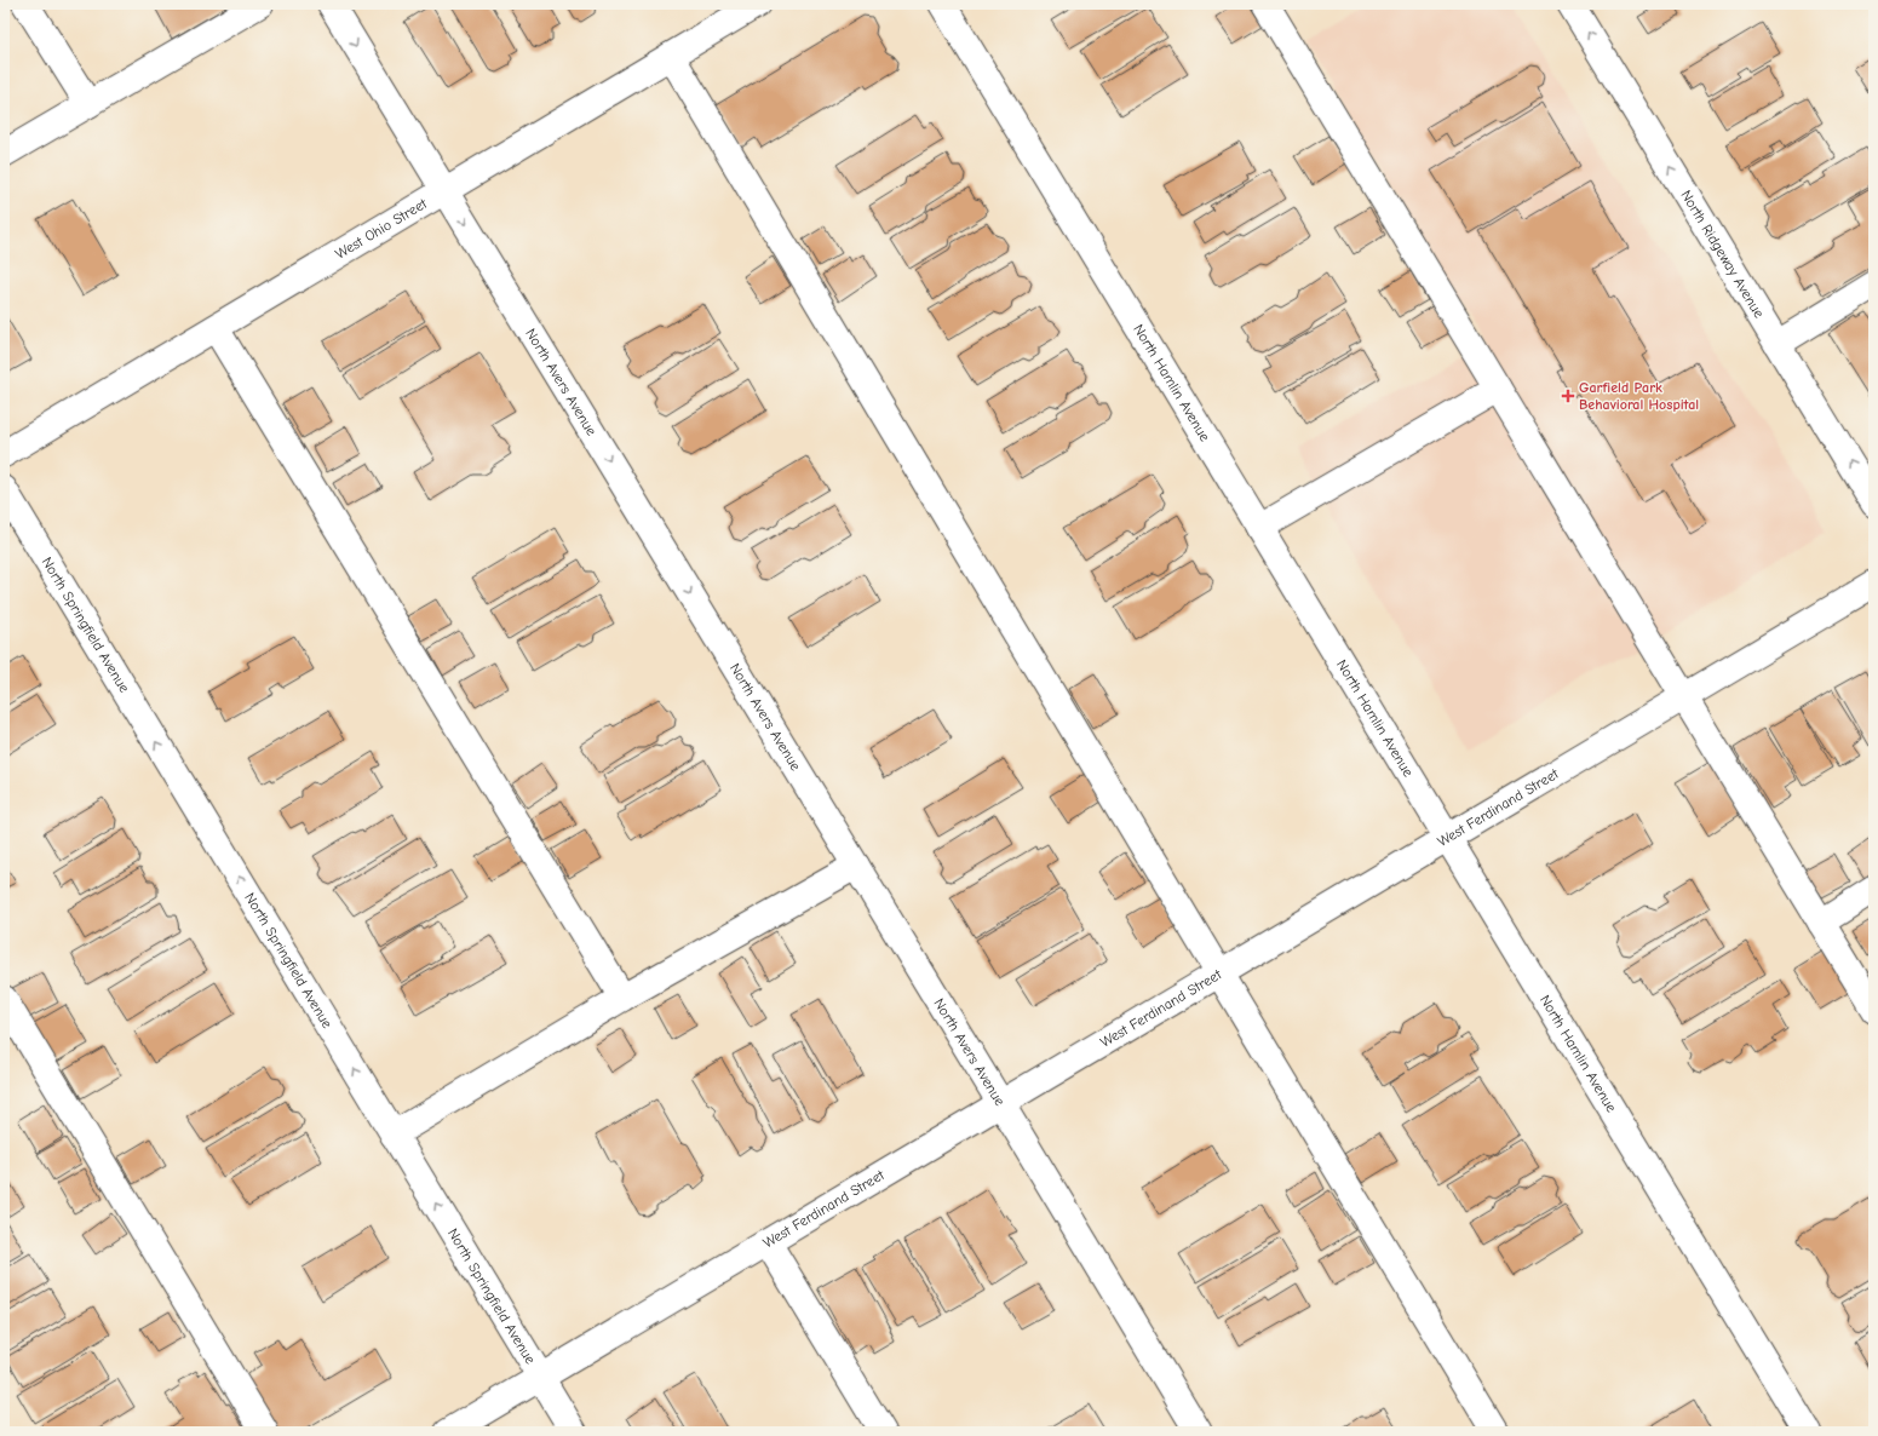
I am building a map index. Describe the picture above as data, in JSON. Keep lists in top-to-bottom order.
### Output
{
  "streets": {
    "street": [
      "West Ohio Street",
      "North Ridgeway Avenue",
      "North Avers Avenue",
      "North Hamlin Avenue",
      "North Springfield Avenue",
      "West Ferdinand Street"
    ]
  },
  "crossings": [
    ["West Ohio Street", "North Avers Avenue"],
    ["North Avers Avenue", "West Ferdinand Street"],
    ["North Hamlin Avenue", "West Ferdinand Street"],
    ["North Springfield Avenue", "West Ferdinand Street"]
  ],
  "one_way": ["North Ridgeway Avenue", "North Avers Avenue", "North Springfield Avenue"],
  "places": {
    "health": ["Garfield Park Behavioral Hospital"]
  }
}
